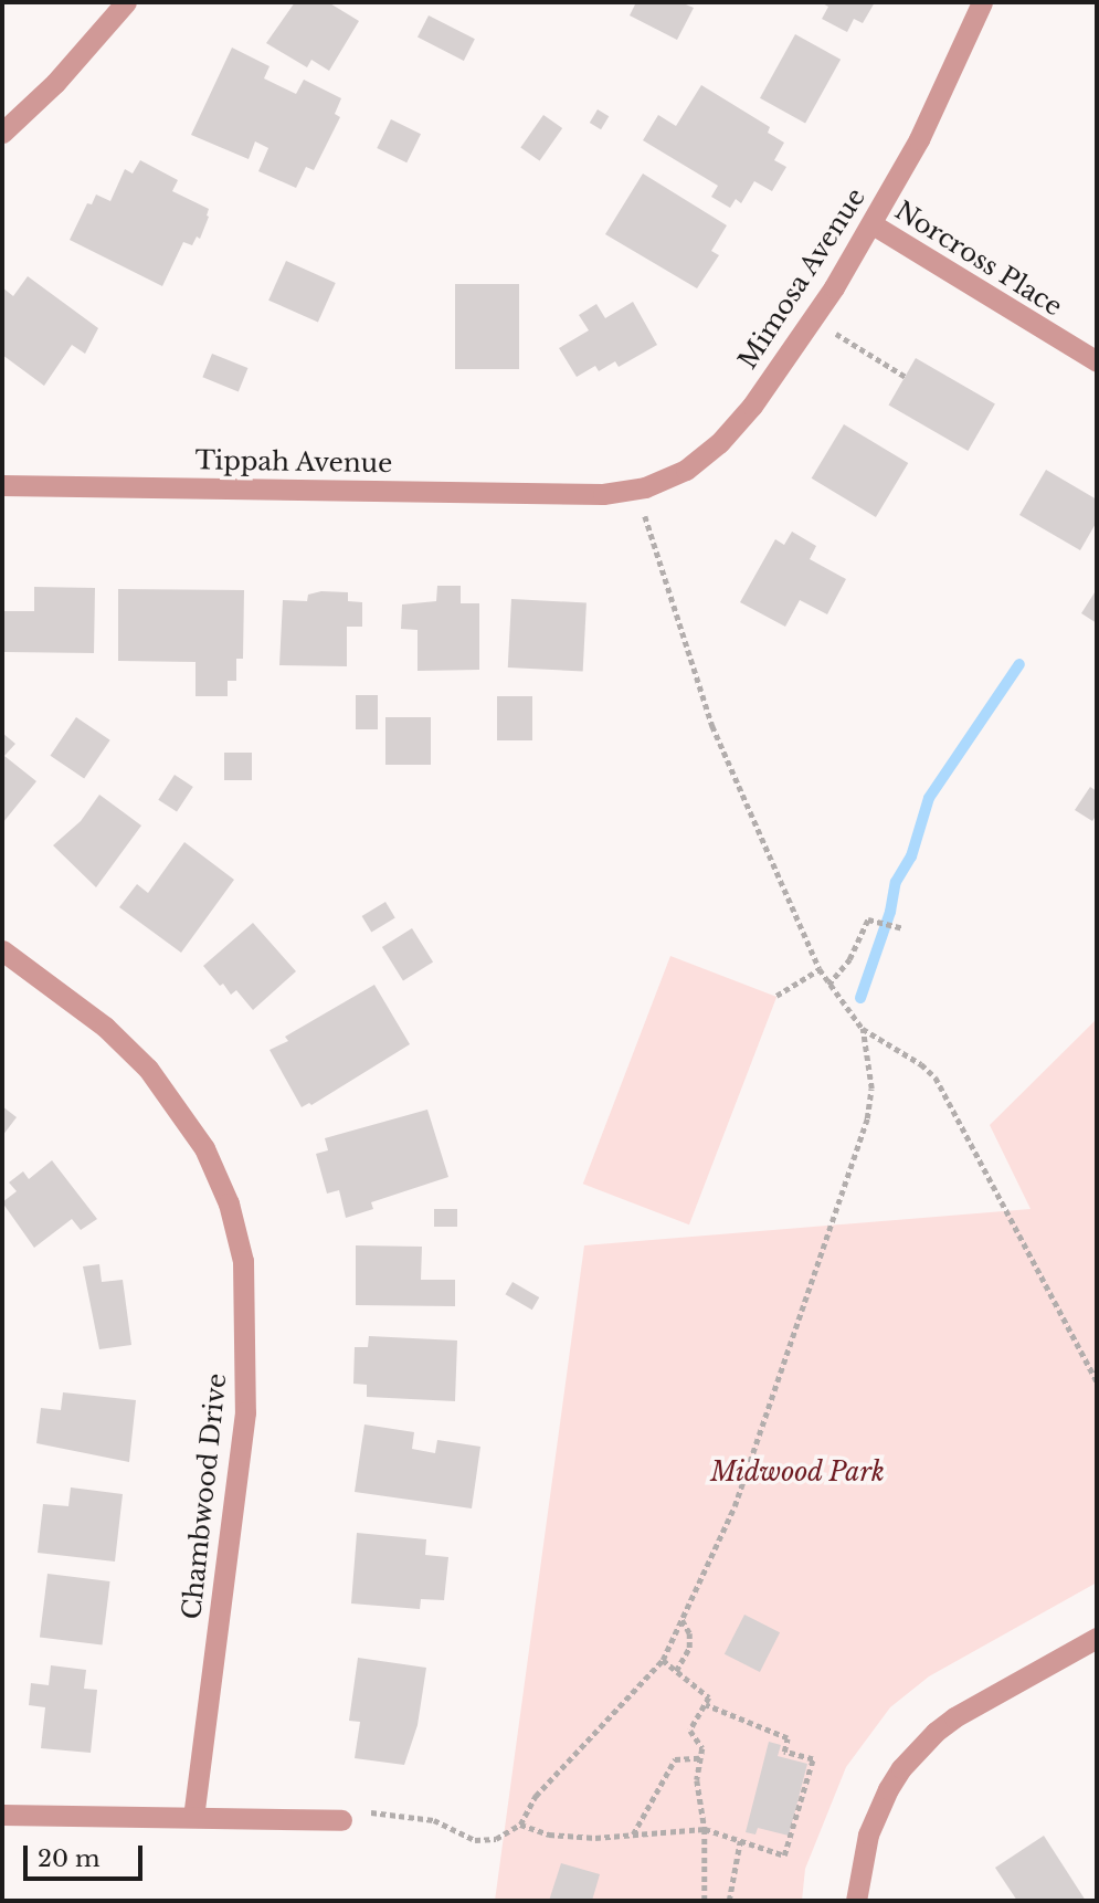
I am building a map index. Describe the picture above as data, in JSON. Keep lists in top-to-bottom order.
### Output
{
  "streets": {
    "street": [
      "Norcross Place",
      "Mimosa Avenue",
      "Tippah Avenue",
      "Chambwood Drive"
    ]
  },
  "crossings": [
    ["Norcross Place", "Mimosa Avenue"],
    ["Mimosa Avenue", "Tippah Avenue"]
  ],
  "parks": ["Midwood Park"],
  "scale_bar": "20 m"
}
